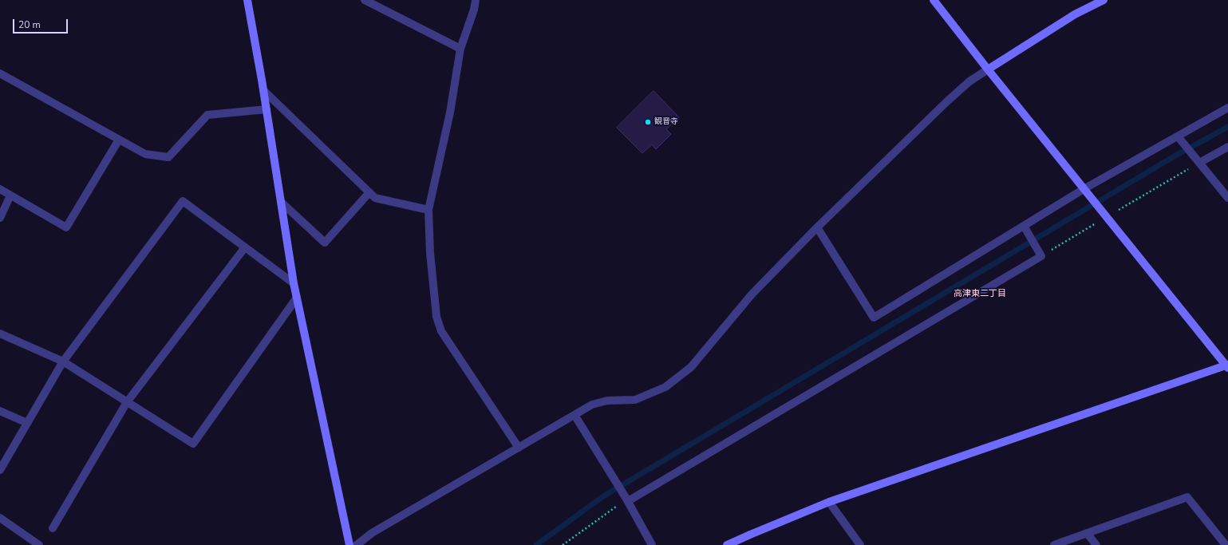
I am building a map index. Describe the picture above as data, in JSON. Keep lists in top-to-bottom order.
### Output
{
  "districts": ["高津東二丁目"],
  "places": ["観音寺"],
  "scale_bar": "20 m"
}
